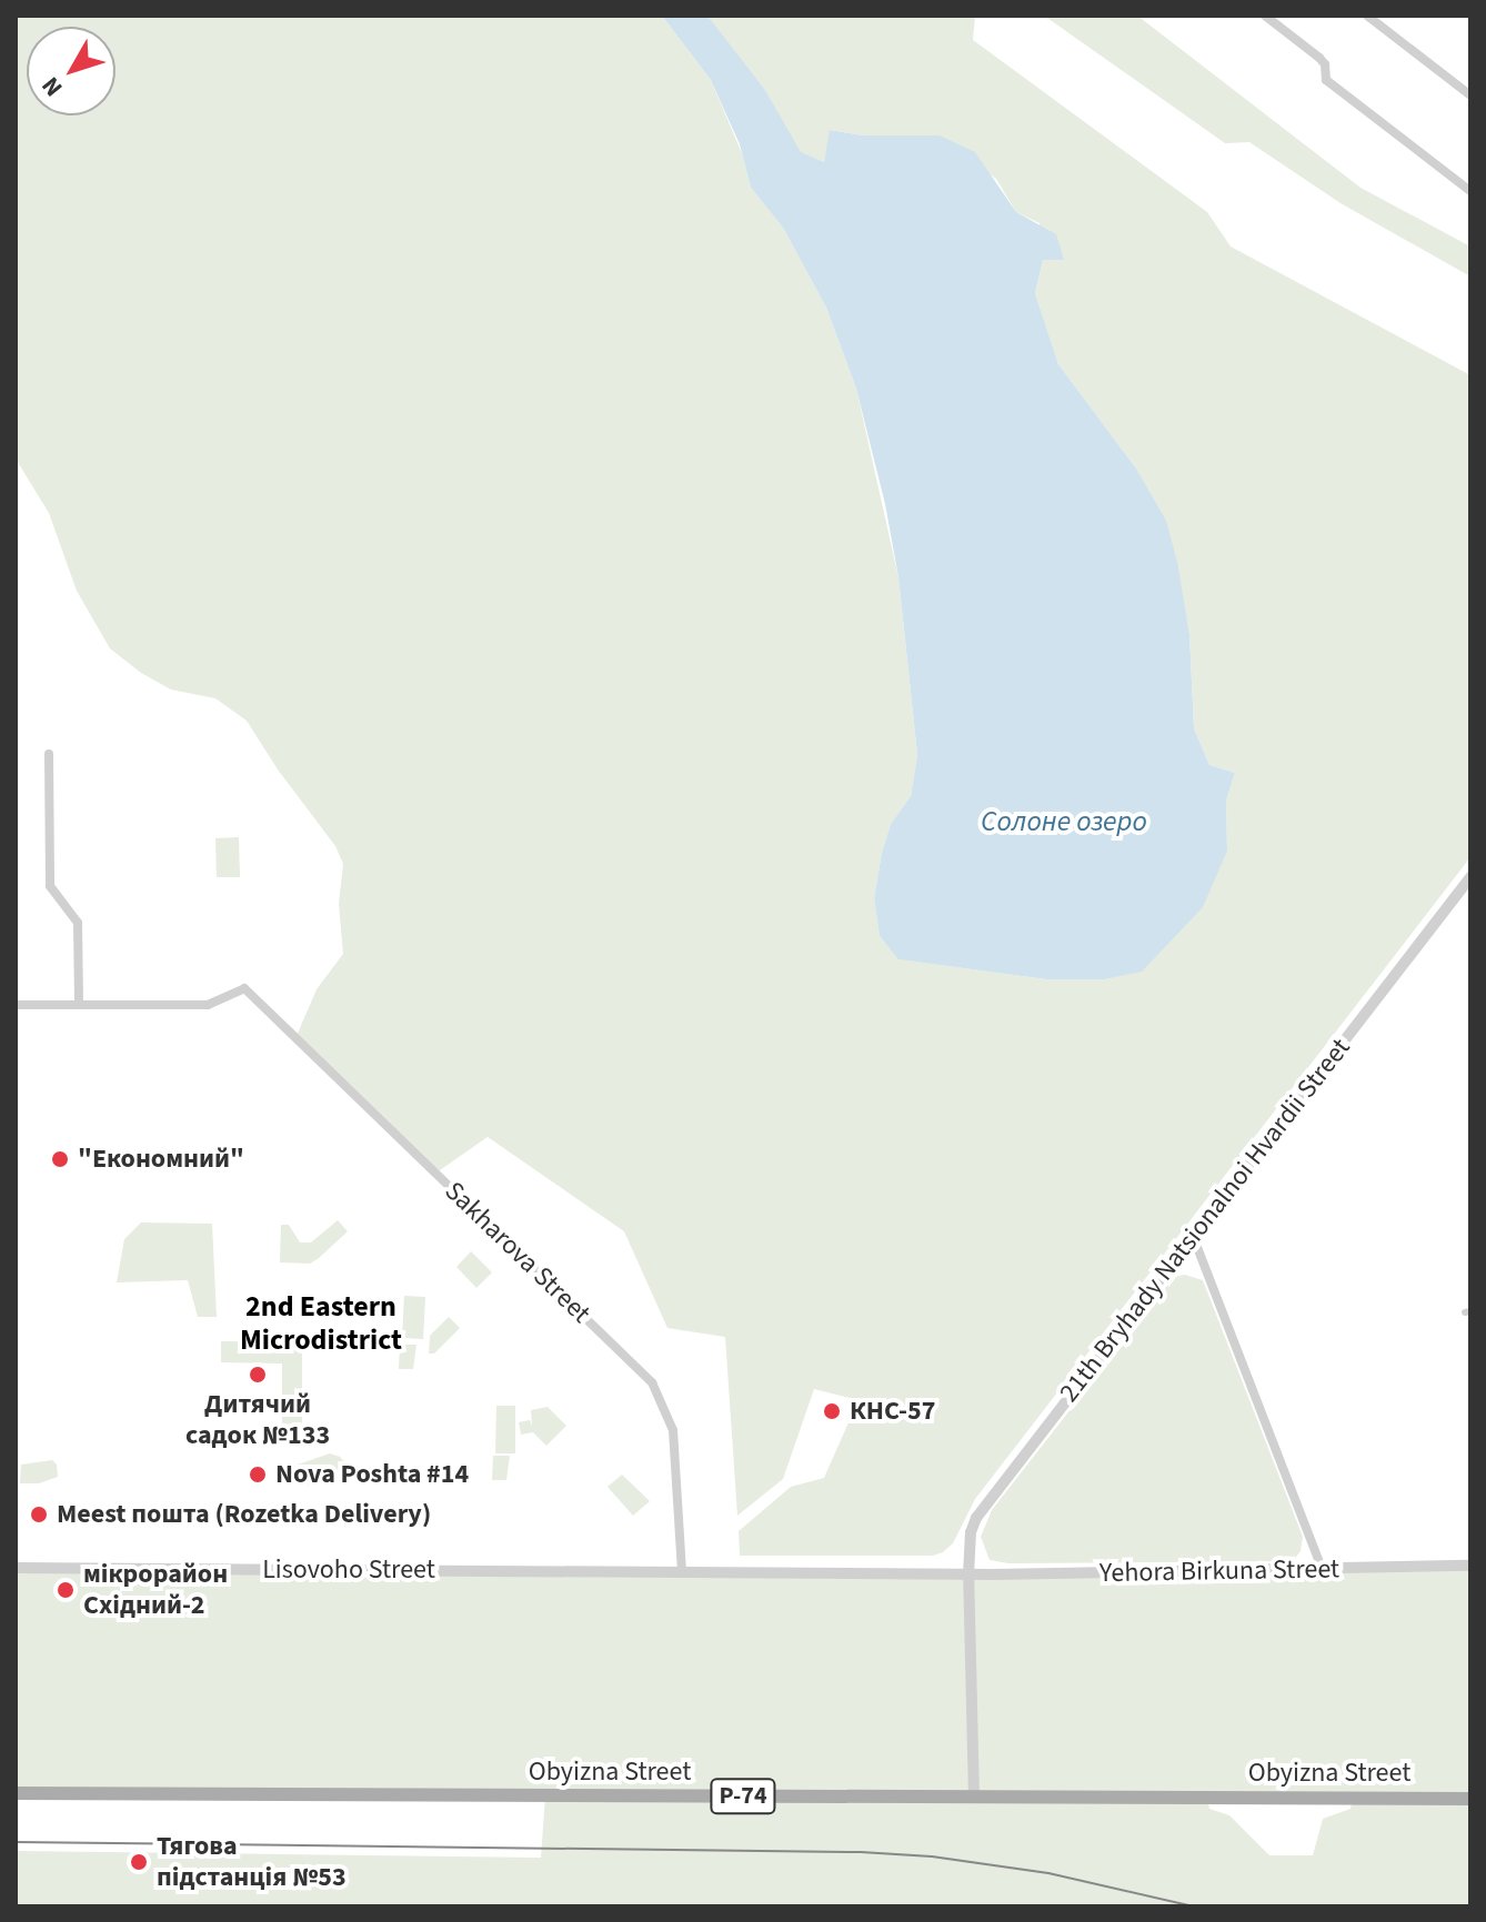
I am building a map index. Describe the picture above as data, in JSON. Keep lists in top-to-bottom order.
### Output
{
  "streets": {
    "main road": ["Obyizna Street", "Р-74"],
    "street": [
      "21th Bryhady Natsionalnoi Hvardii Street",
      "Sakharova Street",
      "Lisovoho Street",
      "Yehora Birkuna Street"
    ]
  },
  "crossings": [
    ["21th Bryhady Natsionalnoi Hvardii Street", "Lisovoho Street"],
    ["21th Bryhady Natsionalnoi Hvardii Street", "Yehora Birkuna Street"],
    ["21th Bryhady Natsionalnoi Hvardii Street", "Obyizna Street"],
    ["Sakharova Street", "Lisovoho Street"],
    ["Lisovoho Street", "Yehora Birkuna Street"]
  ],
  "districts": ["2nd Eastern Microdistrict"],
  "water": ["Солоне озеро"],
  "places": [
    "\"Економний\"",
    "Дитячий садок №133",
    "КНС-57",
    "Nova Poshta #14",
    "Meest пошта (Rozetka Delivery)",
    "мікрорайон Східний-2",
    "Тягова підстанція №53"
  ],
  "north": "bottom left"
}
